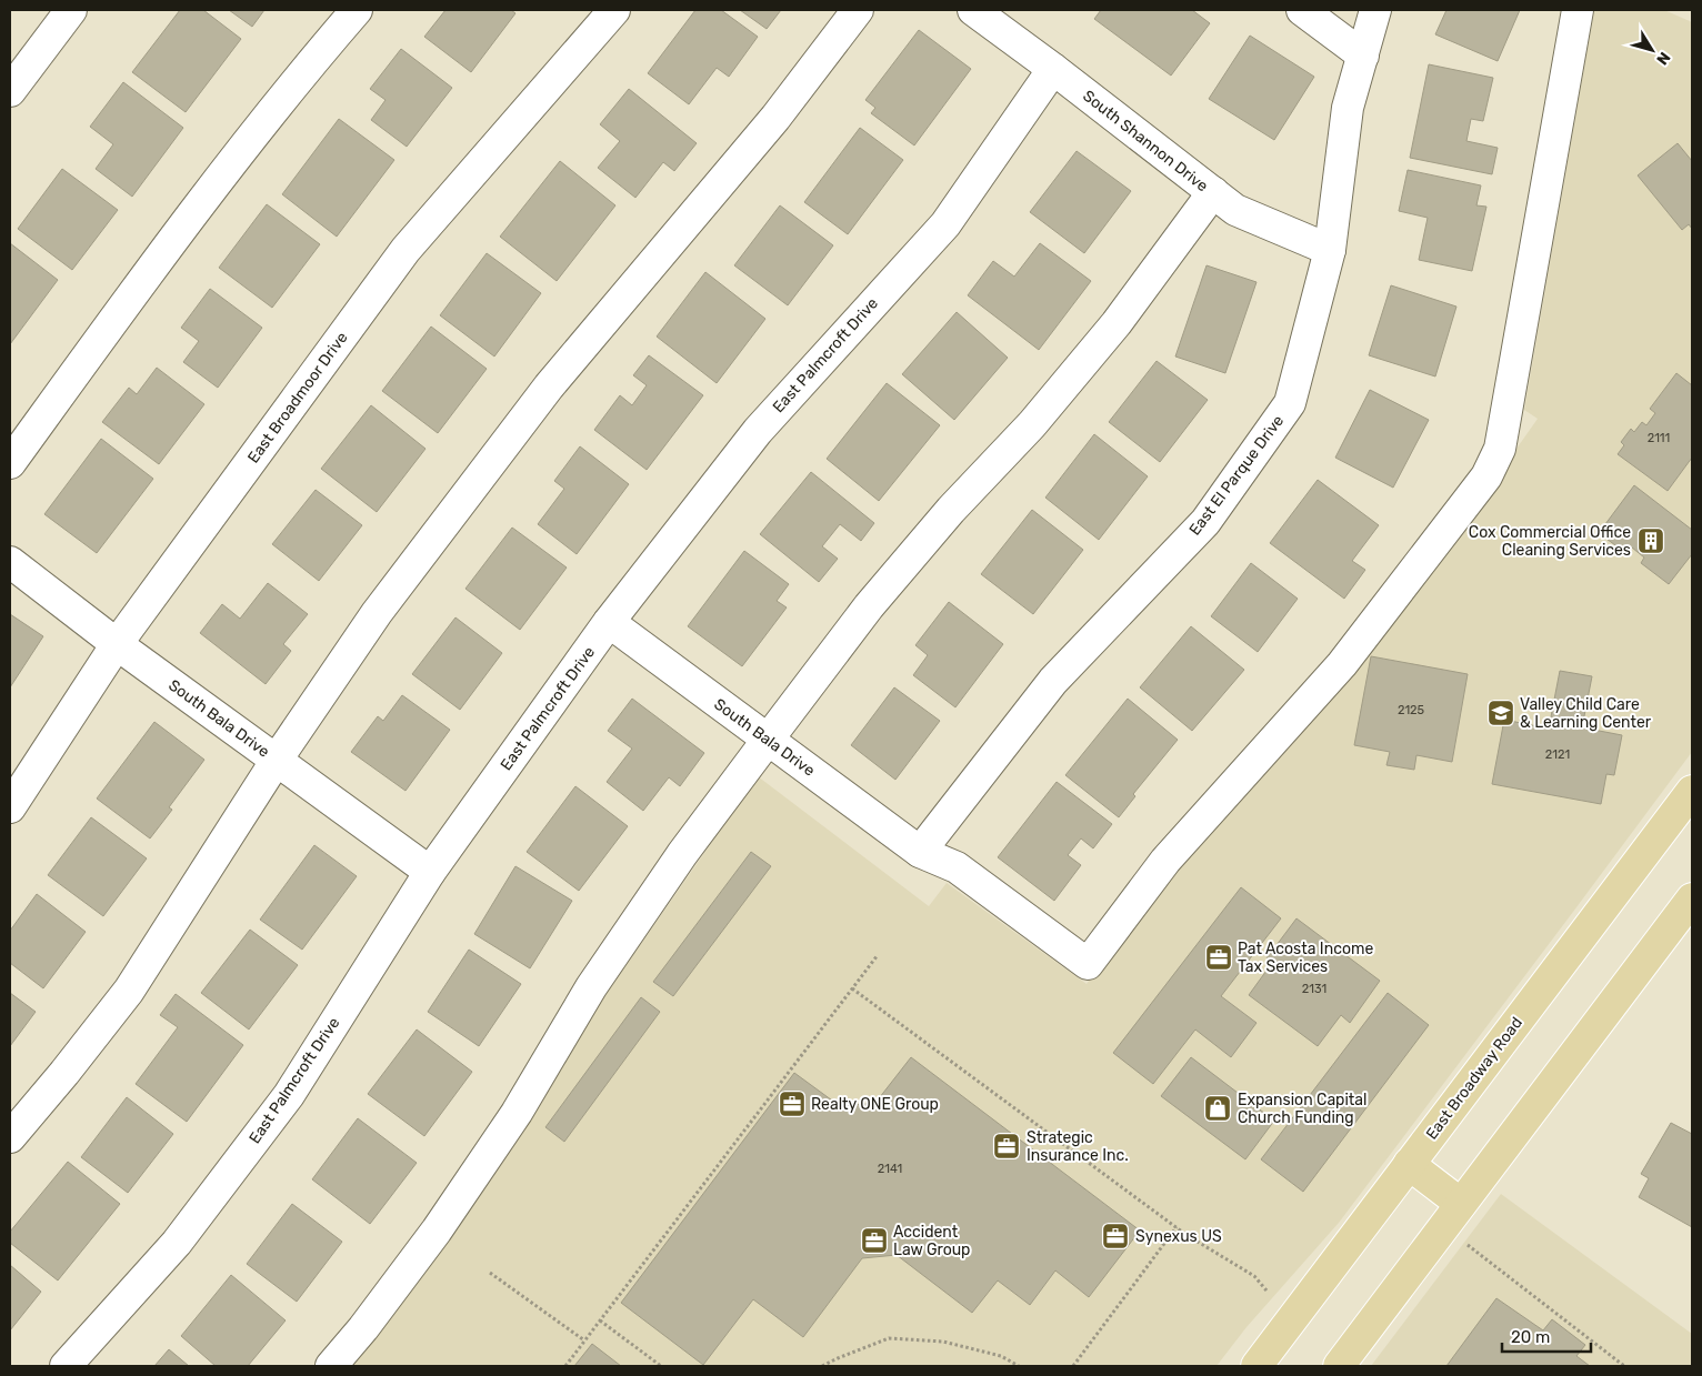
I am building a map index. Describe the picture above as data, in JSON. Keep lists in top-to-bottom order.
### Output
{
  "streets": {
    "main road": ["East Broadway Road"],
    "street": [
      "South Shannon Drive",
      "East Palmcroft Drive",
      "East Broadmoor Drive",
      "East El Parque Drive",
      "South Bala Drive"
    ]
  },
  "crossings": [
    ["South Shannon Drive", "East Palmcroft Drive"],
    ["South Shannon Drive", "East El Parque Drive"],
    ["East Palmcroft Drive", "South Bala Drive"],
    ["East Broadmoor Drive", "South Bala Drive"],
    ["East El Parque Drive", "South Bala Drive"]
  ],
  "places": {
    "building": ["Cox Commercial Office Cleaning Services"],
    "school or university": ["Valley Child Care & Learning Center"],
    "office": [
      "Pat Acosta Income Tax Services",
      "Realty ONE Group",
      "Strategic Insurance Inc.",
      "Synexus US",
      "Accident Law Group"
    ],
    "shop": ["Expansion Capital Church Funding"]
  },
  "house_numbers": [
    "2111",
    "2125",
    "2121",
    "2131",
    "2141"
  ],
  "scale_bar": "20 m",
  "north": "bottom right"
}
